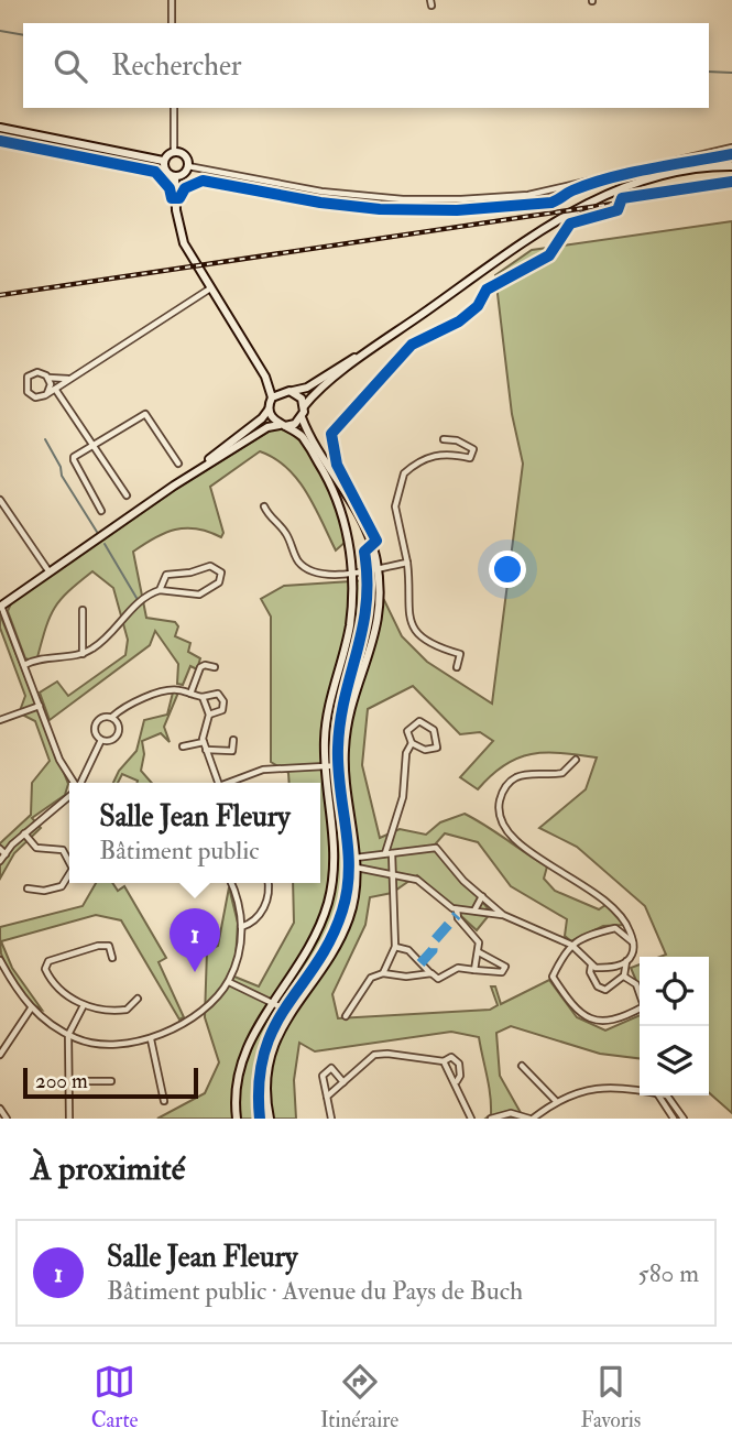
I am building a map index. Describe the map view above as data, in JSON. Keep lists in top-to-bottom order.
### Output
{
  "scale_bar": "200 m",
  "page": {
    "search": "Rechercher",
    "popup": ["Salle Jean Fleury", "Bâtiment public"],
    "pins": "1",
    "scale": "200 m",
    "heading": "À proximité",
    "list": [
      {
        "mark": "1",
        "name": "Salle Jean Fleury",
        "note": "Bâtiment public · Avenue du Pays de Buch",
        "value": "580 m"
      }
    ],
    "nav": ["Carte", "Itinéraire", "Favoris"]
  }
}
